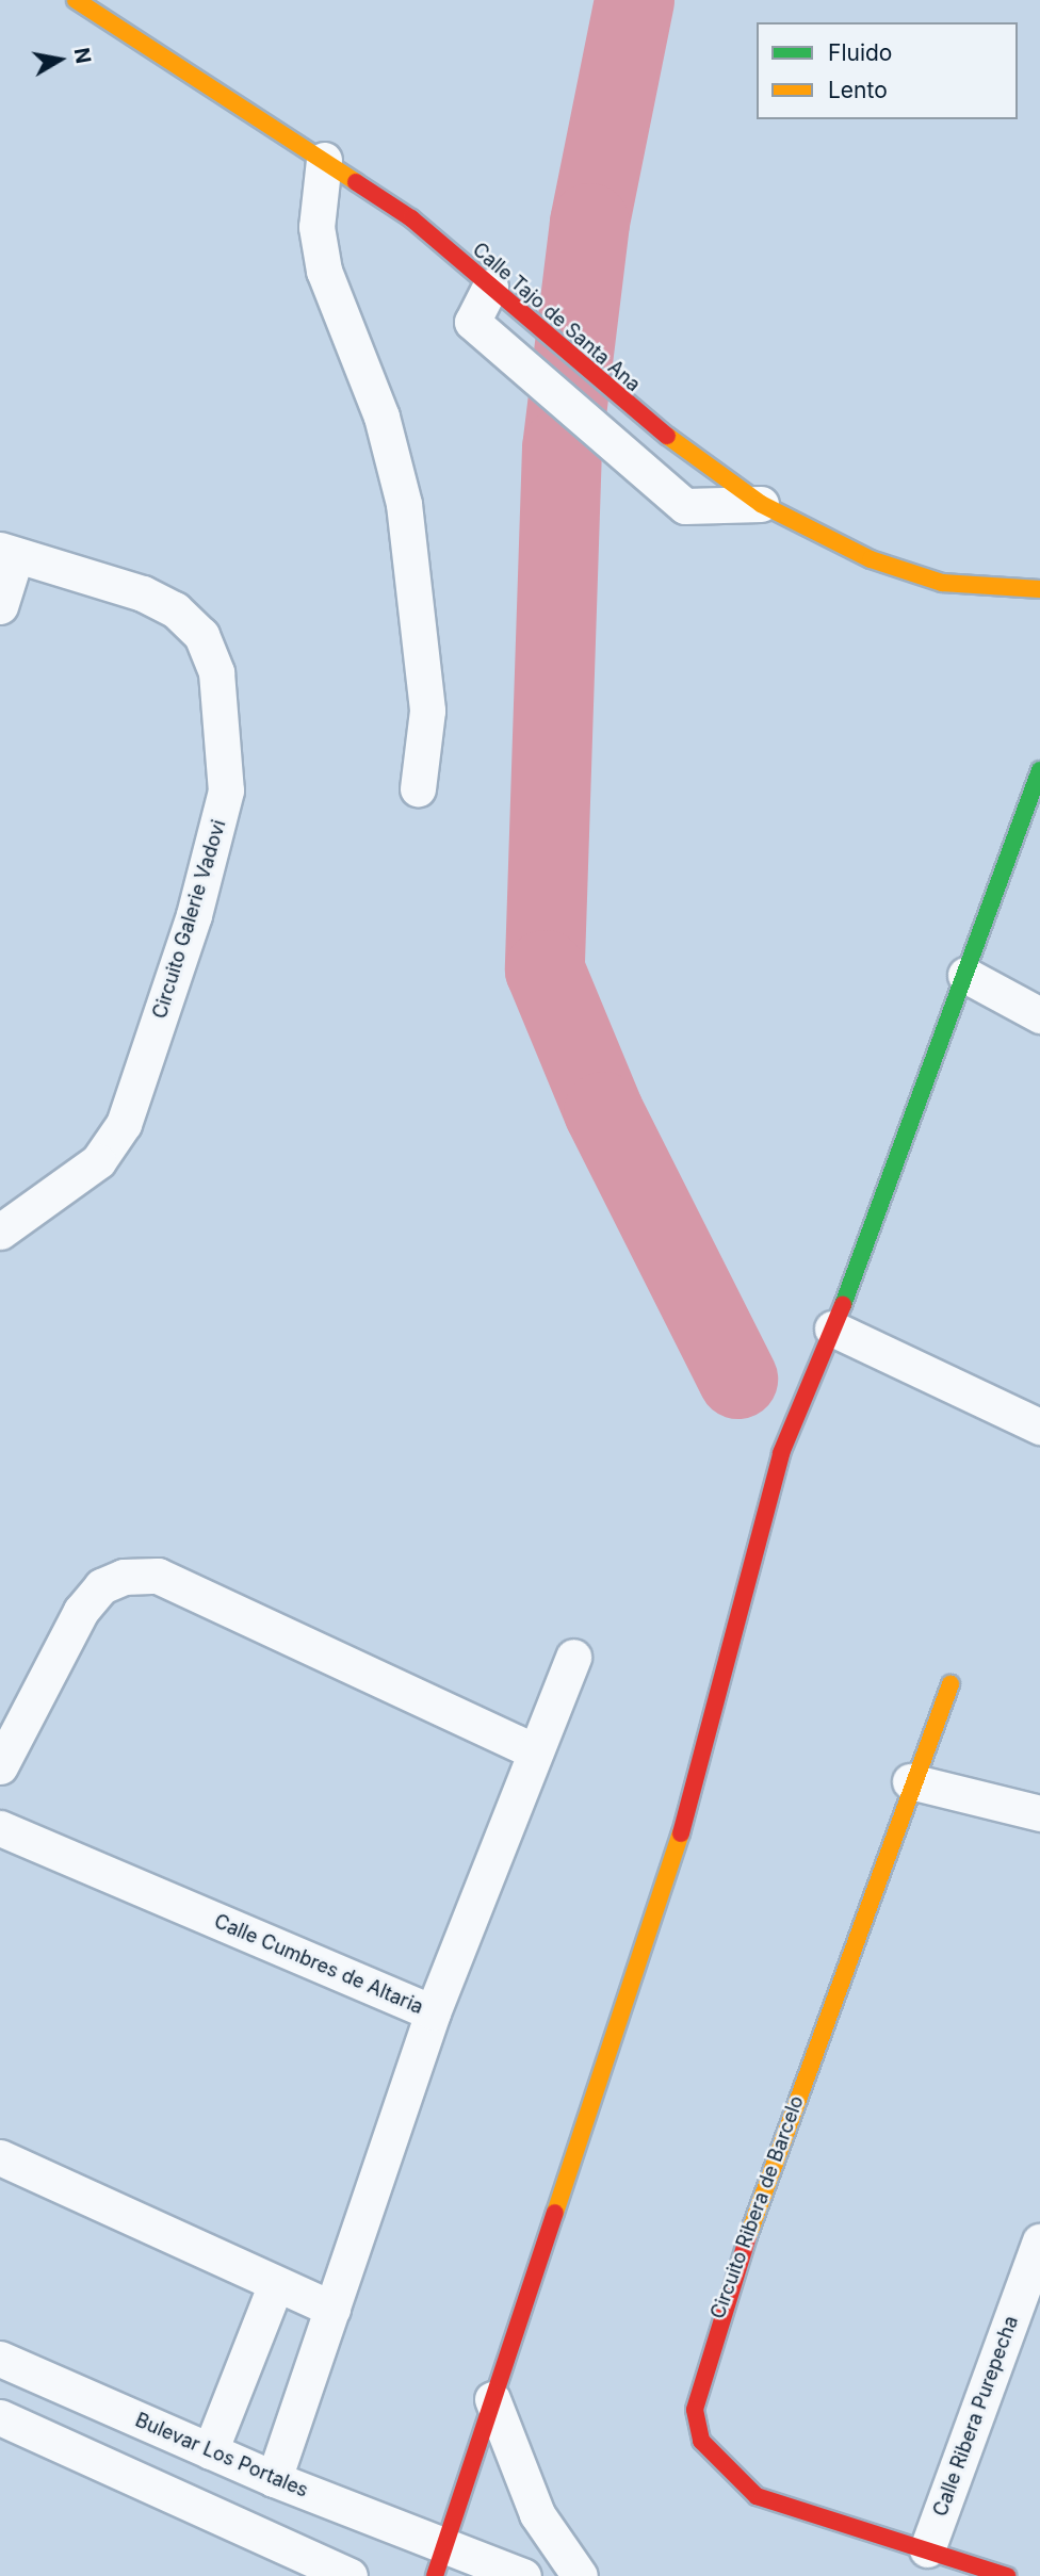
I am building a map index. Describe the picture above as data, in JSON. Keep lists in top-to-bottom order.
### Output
{
  "streets": {
    "street": [
      "Calle Tajo de Santa Ana",
      "Circuito Galerie Vadovi",
      "Calle Cumbres de Altaria",
      "Circuito Ribera de Barcelo",
      "Calle Ribera Purepecha",
      "Bulevar Los Portales"
    ]
  },
  "crossings": [
    ["Calle Cumbres de Altaria", "Bulevar Los Portales"],
    ["Circuito Ribera de Barcelo", "Calle Ribera Purepecha"]
  ],
  "legend": ["Fluido", "Lento"],
  "north": "right"
}
